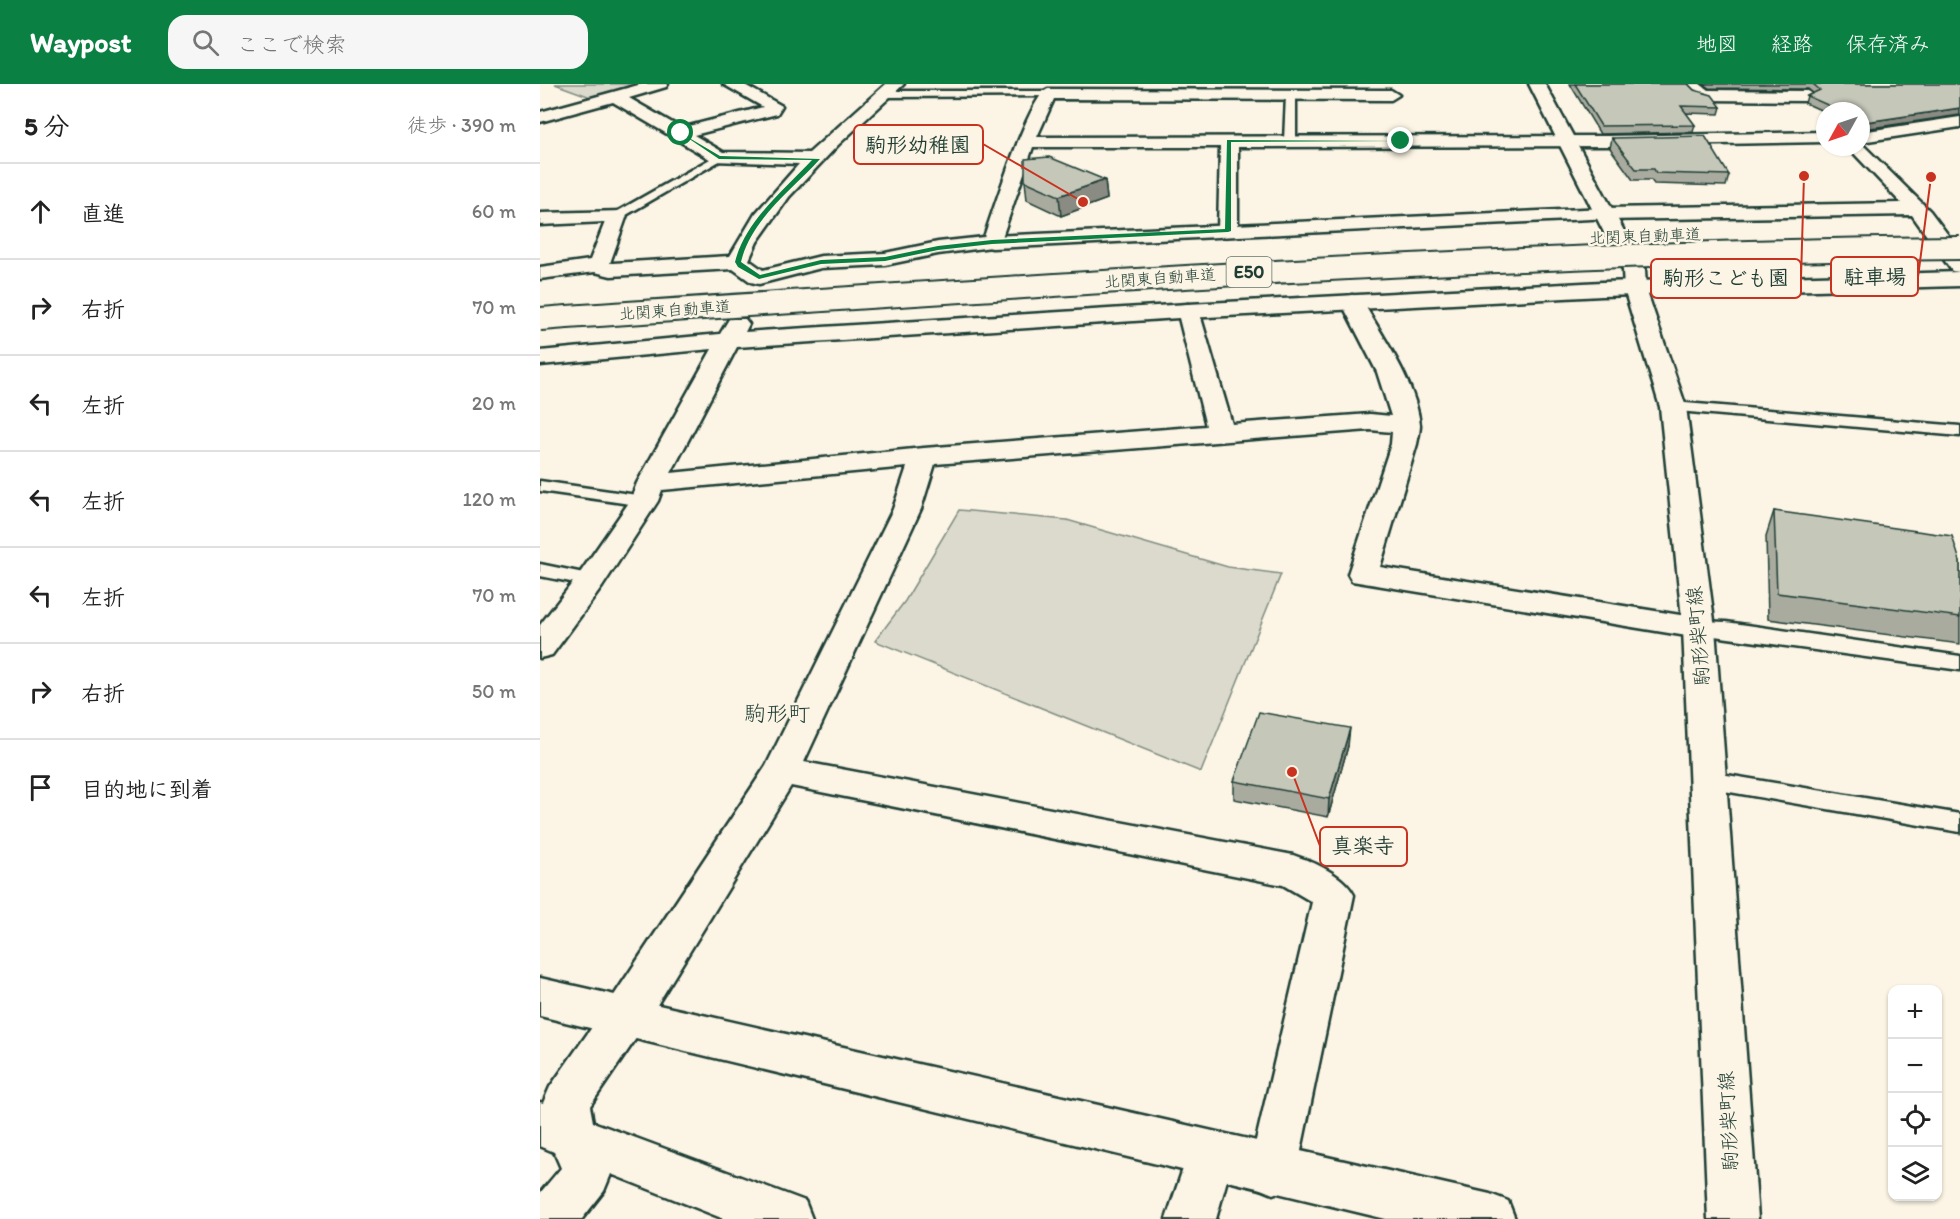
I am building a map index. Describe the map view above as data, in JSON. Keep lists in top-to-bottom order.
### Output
{
  "streets": {
    "main road": ["北関東自動車道", "E50", "駒形柴町線"]
  },
  "districts": ["駒形町"],
  "places": [
    "駒形こども園",
    "駐車場",
    "駒形幼稚園",
    "真楽寺"
  ],
  "north": "bottom left",
  "page": {
    "header": "Waypost",
    "search": "ここで検索",
    "nav": ["地図", "経路", "保存済み"],
    "heading": ["5 分", "徒歩 · 390 m"],
    "list": [
      ["直進", "60 m"],
      ["右折", "70 m"],
      ["左折", "20 m"],
      ["左折", "120 m"],
      ["左折", "70 m"],
      ["右折", "50 m"],
      "目的地に到着"
    ],
    "map_buttons": ["+", "−"]
  }
}
